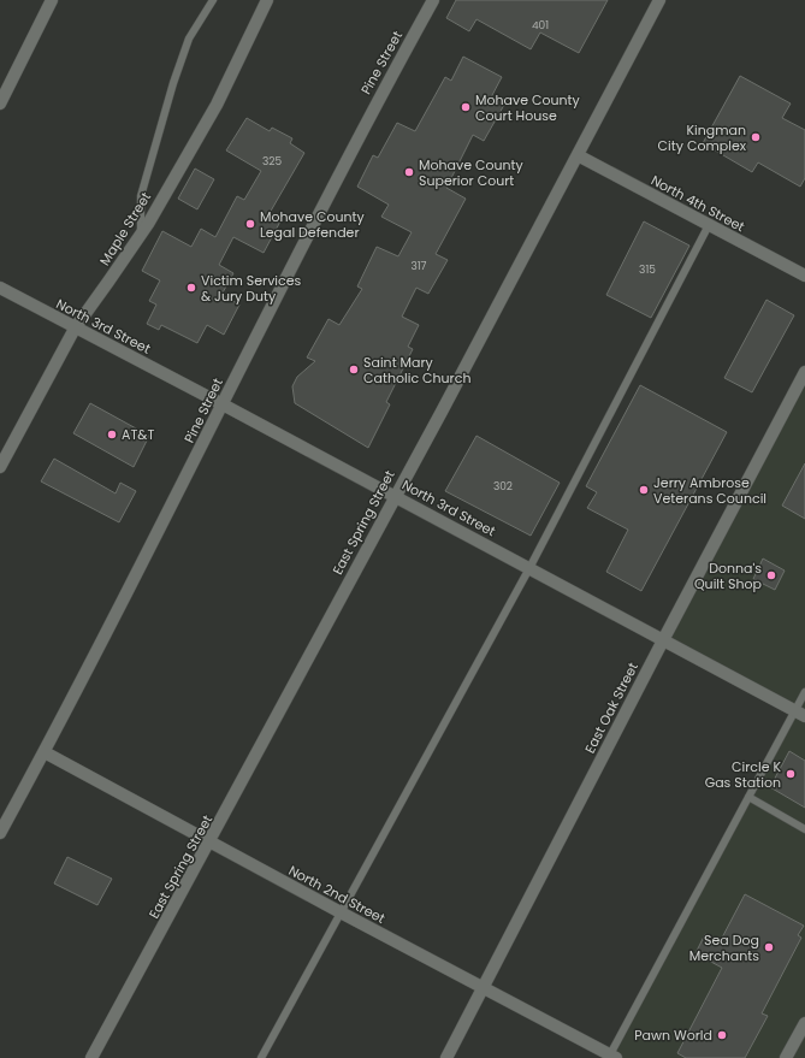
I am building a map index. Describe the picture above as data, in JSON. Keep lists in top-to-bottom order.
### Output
{
  "streets": {
    "street": [
      "Pine Street",
      "North 4th Street",
      "Maple Street",
      "North 3rd Street",
      "East Spring Street",
      "East Oak Street",
      "North 2nd Street"
    ]
  },
  "crossings": [
    ["Pine Street", "North 3rd Street"],
    ["Pine Street", "North 2nd Street"],
    ["North 4th Street", "East Spring Street"],
    ["Maple Street", "North 3rd Street"],
    ["North 3rd Street", "East Spring Street"],
    ["North 3rd Street", "East Oak Street"],
    ["East Spring Street", "North 2nd Street"],
    ["East Oak Street", "North 2nd Street"]
  ],
  "places": [
    "Mohave County Court House",
    "Kingman City Complex",
    "Mohave County Superior Court",
    "Mohave County Legal Defender",
    "Victim Services & Jury Duty",
    "Saint Mary Catholic Church",
    "AT&T",
    "Jerry Ambrose Veterans Council",
    "Donna's Quilt Shop",
    "Circle K Gas Station",
    "Sea Dog Merchants",
    "Pawn World"
  ],
  "house_numbers": [
    "401",
    "325",
    "317",
    "315",
    "302"
  ]
}
